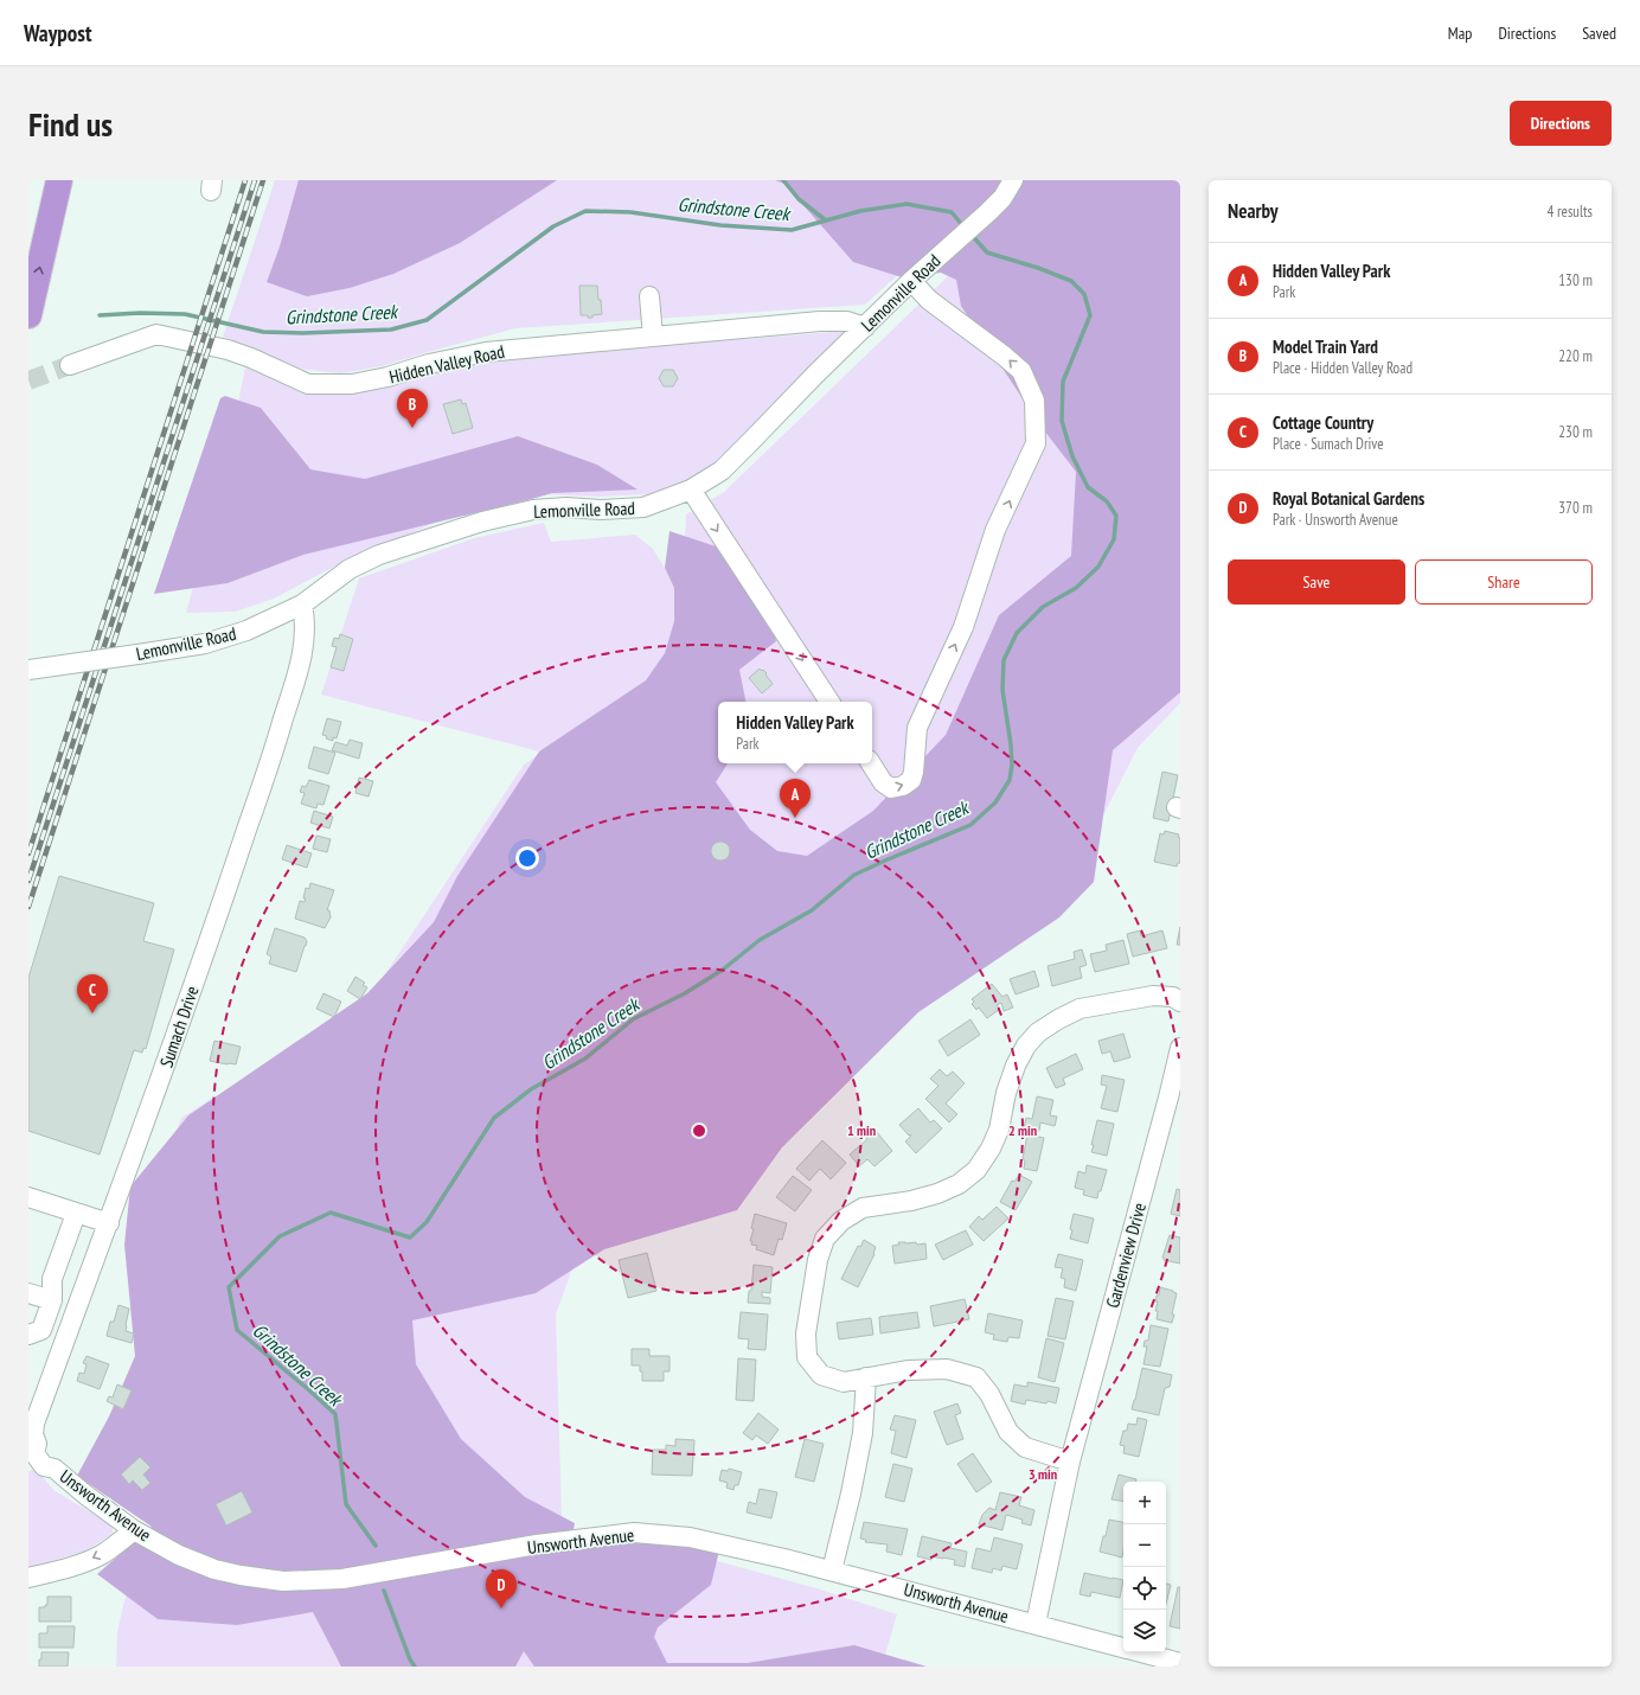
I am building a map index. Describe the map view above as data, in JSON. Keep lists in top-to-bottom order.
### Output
{
  "streets": {
    "street": [
      "Lemonville Road",
      "Hidden Valley Road",
      "Sumach Drive",
      "Gardenview Drive",
      "Unsworth Avenue"
    ]
  },
  "crossings": [
    ["Lemonville Road", "Hidden Valley Road"],
    ["Lemonville Road", "Sumach Drive"],
    ["Sumach Drive", "Unsworth Avenue"],
    ["Gardenview Drive", "Unsworth Avenue"]
  ],
  "water": ["Grindstone Creek"],
  "page": {
    "header": "Waypost",
    "nav": ["Map", "Directions", "Saved"],
    "buttons": [
      "Directions",
      ["Save", "Share"]
    ],
    "title": "Find us",
    "heading": ["Nearby", "4 results"],
    "list": [
      {
        "mark": "A",
        "name": "Hidden Valley Park",
        "note": "Park",
        "value": "130 m"
      },
      {
        "mark": "B",
        "name": "Model Train Yard",
        "note": "Place · Hidden Valley Road",
        "value": "220 m"
      },
      {
        "mark": "C",
        "name": "Cottage Country",
        "note": "Place · Sumach Drive",
        "value": "230 m"
      },
      {
        "mark": "D",
        "name": "Royal Botanical Gardens",
        "note": "Park · Unsworth Avenue",
        "value": "370 m"
      }
    ],
    "pins": [
      "B",
      "A",
      "C",
      "D"
    ],
    "popup": ["Hidden Valley Park", "Park"],
    "map_buttons": ["+", "−"]
  },
  "rings": ["1 min", "2 min", "3 min"]
}
